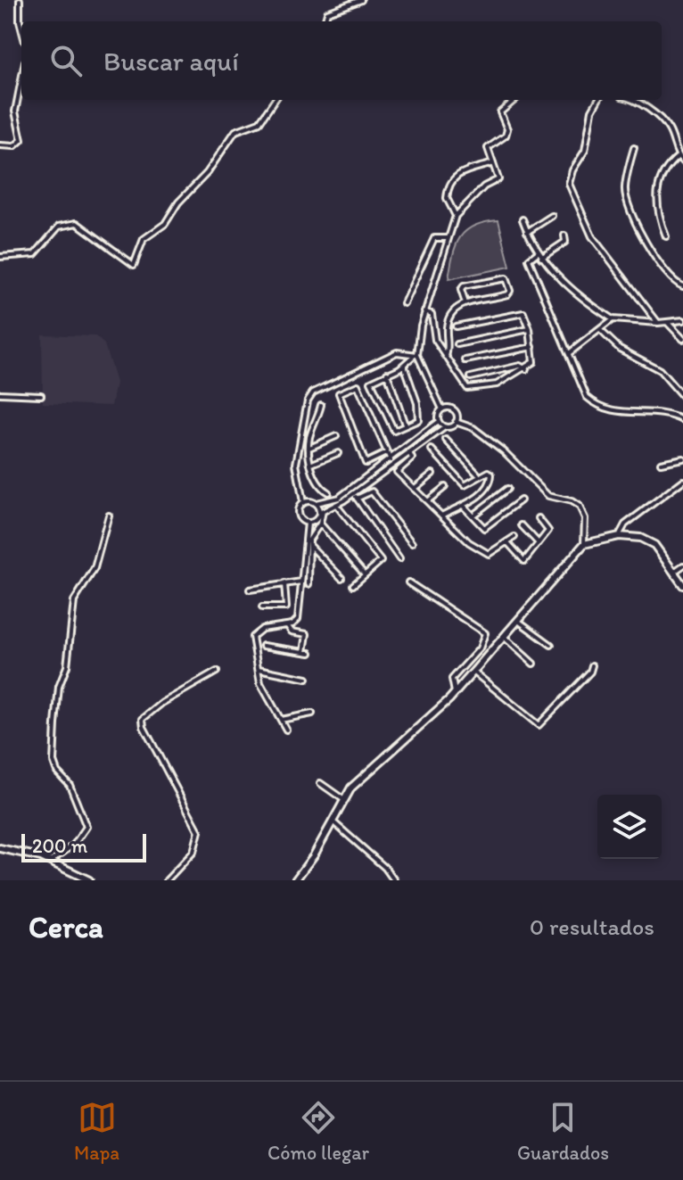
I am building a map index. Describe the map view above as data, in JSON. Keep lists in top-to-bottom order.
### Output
{
  "scale_bar": "200 m",
  "page": {
    "search": "Buscar aquí",
    "scale": "200 m",
    "heading": ["Cerca", "0 resultados"],
    "nav": ["Mapa", "Cómo llegar", "Guardados"]
  }
}
